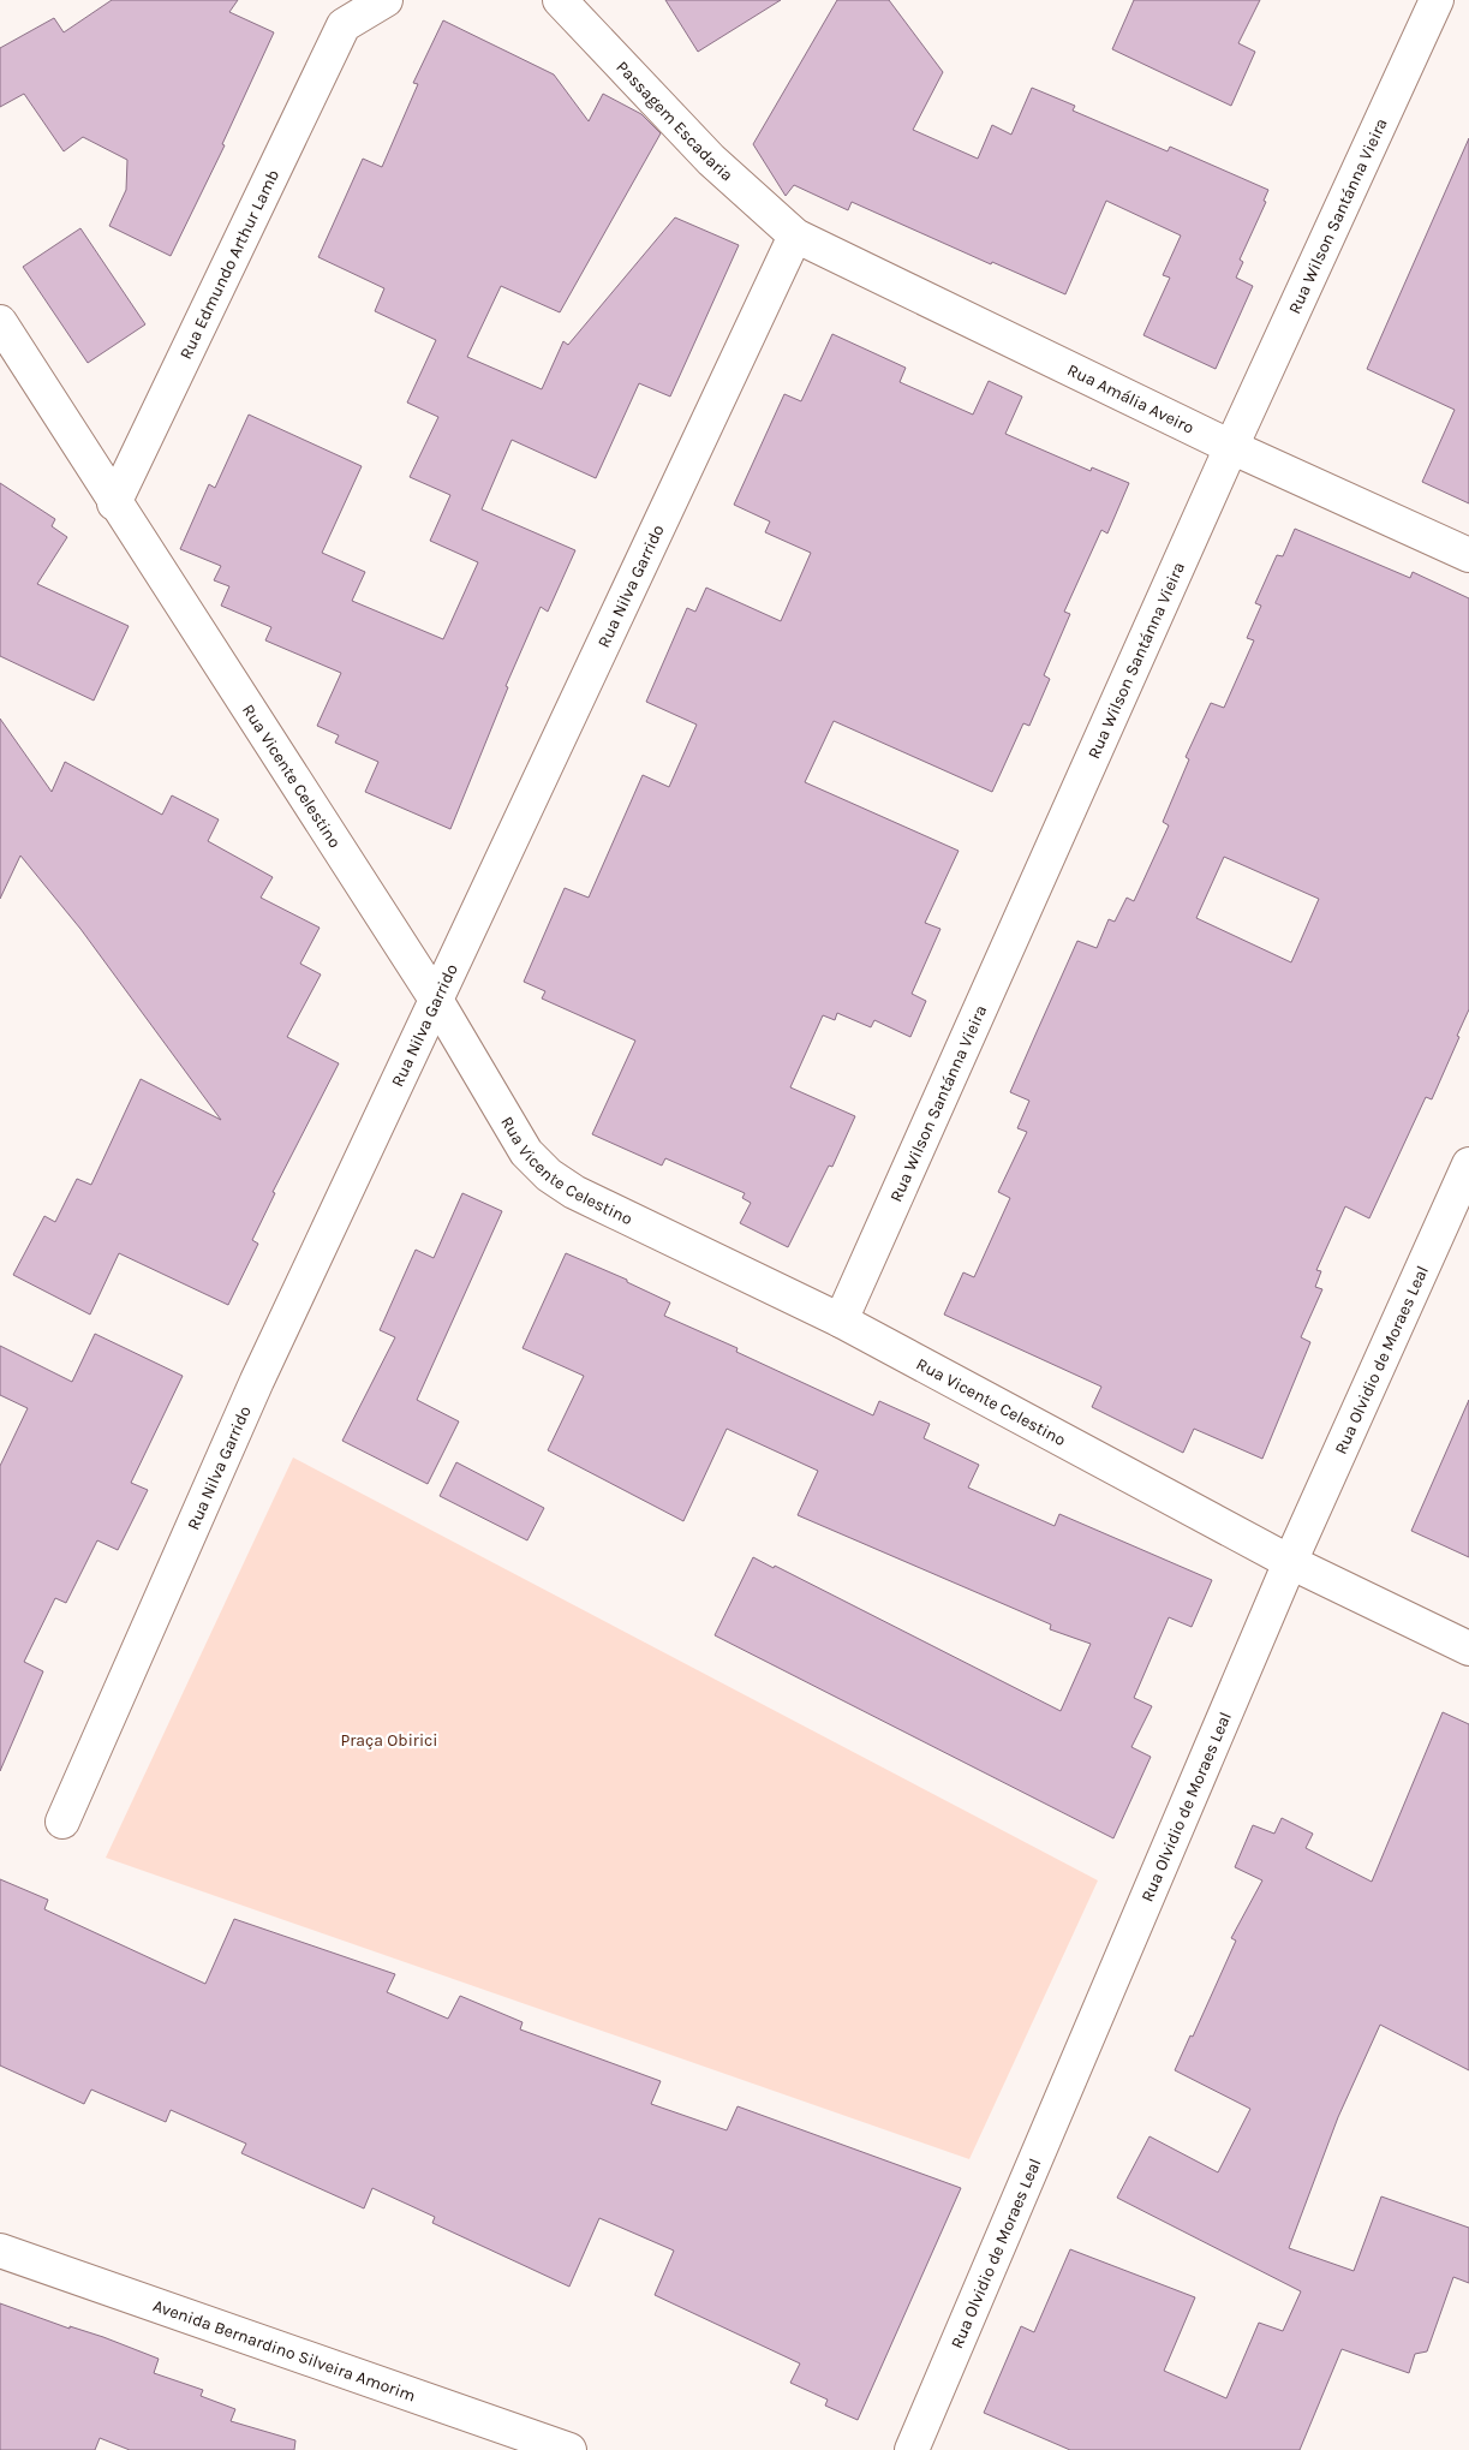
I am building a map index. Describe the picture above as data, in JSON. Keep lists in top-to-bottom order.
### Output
{
  "streets": {
    "street": [
      "Passagem Escadaria",
      "Rua Wilson Santánna Vieira",
      "Rua Edmundo Arthur Lamb",
      "Rua Amália Aveiro",
      "Rua Nilva Garrido",
      "Rua Vicente Celestino",
      "Rua Olvidio de Moraes Leal",
      "Avenida Bernardino Silveira Amorim"
    ]
  },
  "crossings": [
    ["Passagem Escadaria", "Rua Amália Aveiro"],
    ["Passagem Escadaria", "Rua Nilva Garrido"],
    ["Rua Wilson Santánna Vieira", "Rua Amália Aveiro"],
    ["Rua Wilson Santánna Vieira", "Rua Vicente Celestino"],
    ["Rua Edmundo Arthur Lamb", "Rua Vicente Celestino"],
    ["Rua Amália Aveiro", "Rua Nilva Garrido"],
    ["Rua Nilva Garrido", "Rua Vicente Celestino"],
    ["Rua Vicente Celestino", "Rua Olvidio de Moraes Leal"]
  ],
  "parks": ["Praça Obirici"]
}
